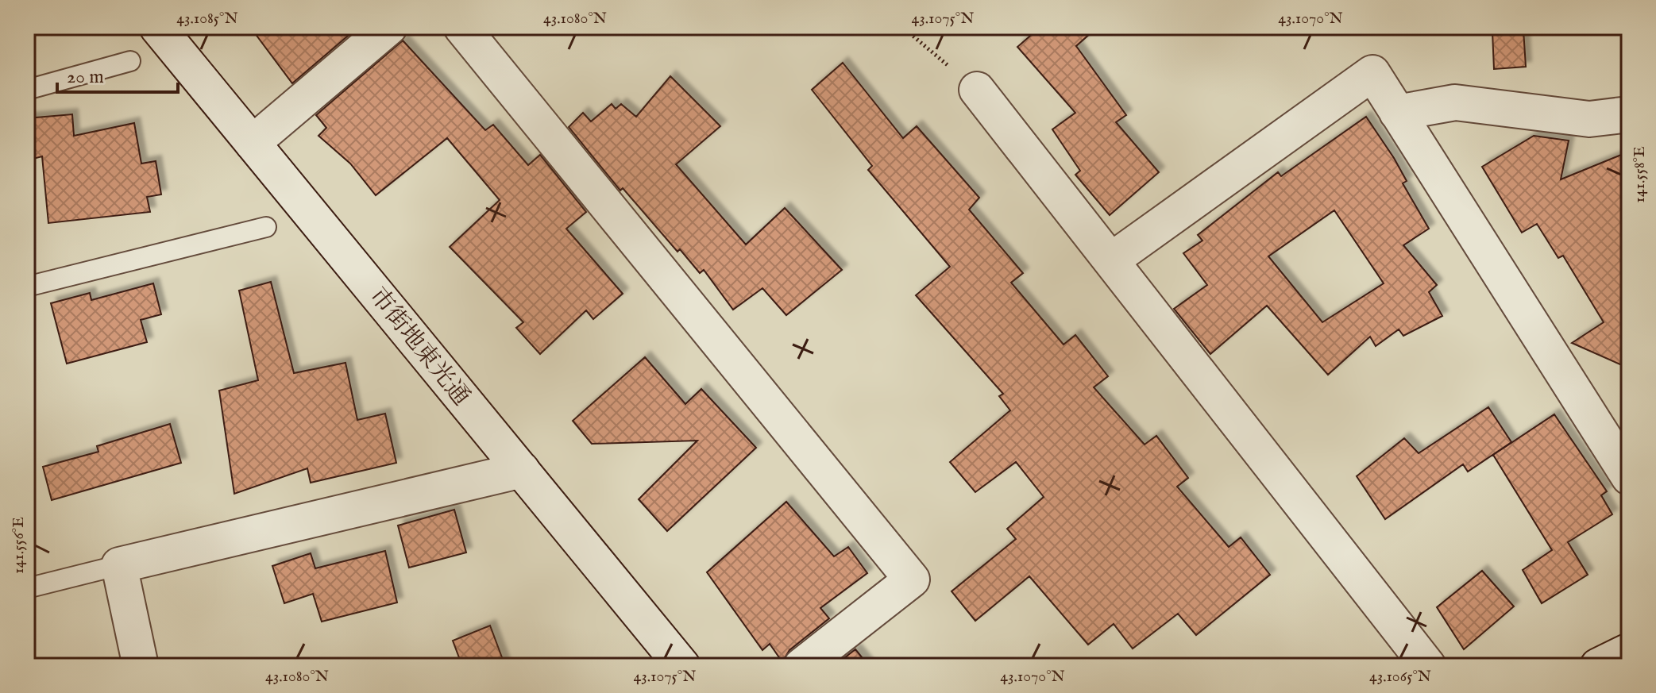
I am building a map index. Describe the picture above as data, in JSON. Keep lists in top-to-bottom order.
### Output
{
  "streets": {
    "street": ["市街地東光通"]
  },
  "scale_bar": "20 m",
  "coordinates": [
    "43.1085°N",
    "43.1080°N",
    "43.1075°N",
    "43.1070°N",
    "141.558°E",
    "141.556°E",
    "43.1065°N"
  ]
}
